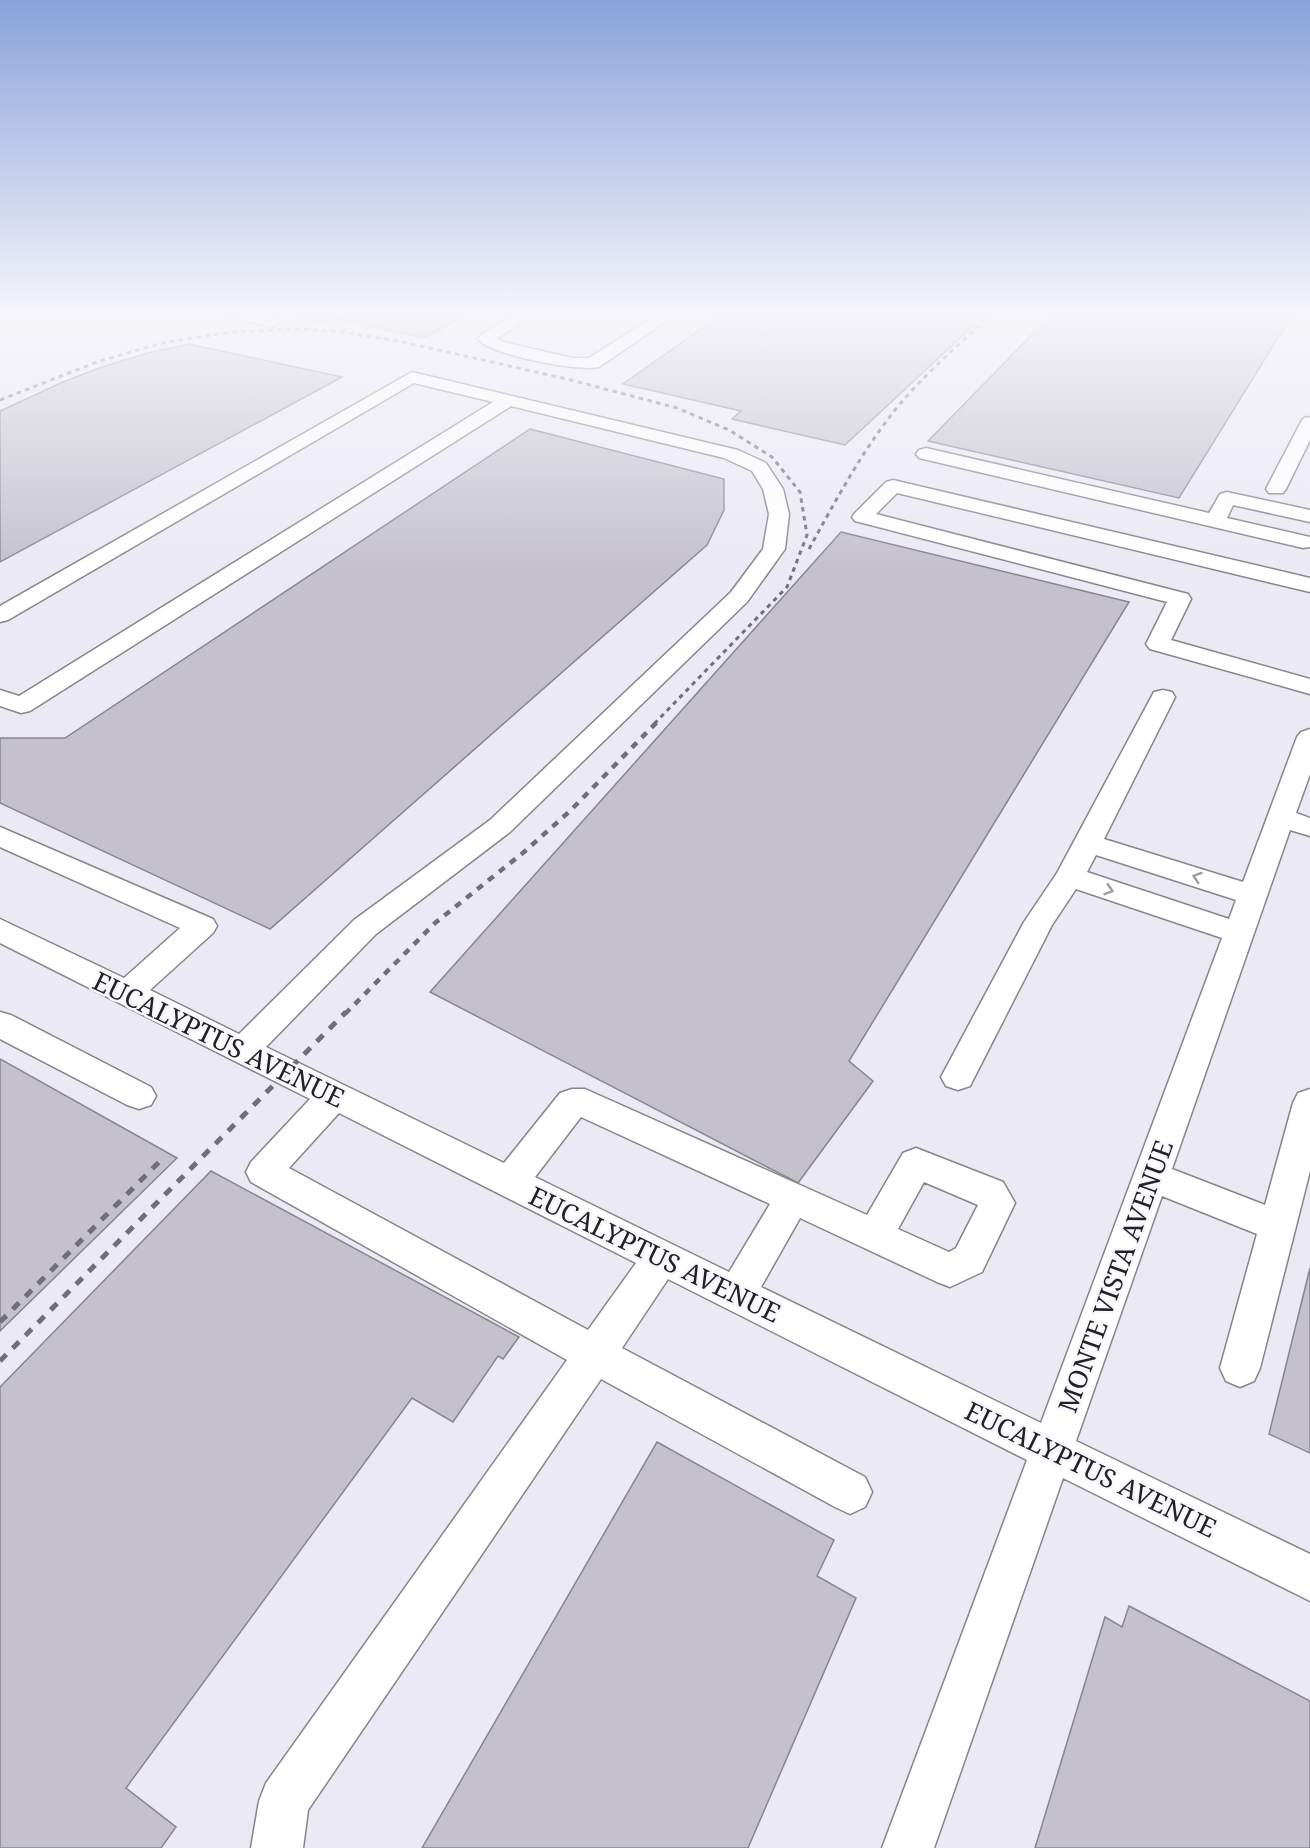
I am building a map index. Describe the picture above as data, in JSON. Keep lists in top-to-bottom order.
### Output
{
  "streets": {
    "street": ["EUCALYPTUS AVENUE", "MONTE VISTA AVENUE"]
  },
  "crossings": [
    ["EUCALYPTUS AVENUE", "MONTE VISTA AVENUE"]
  ]
}
